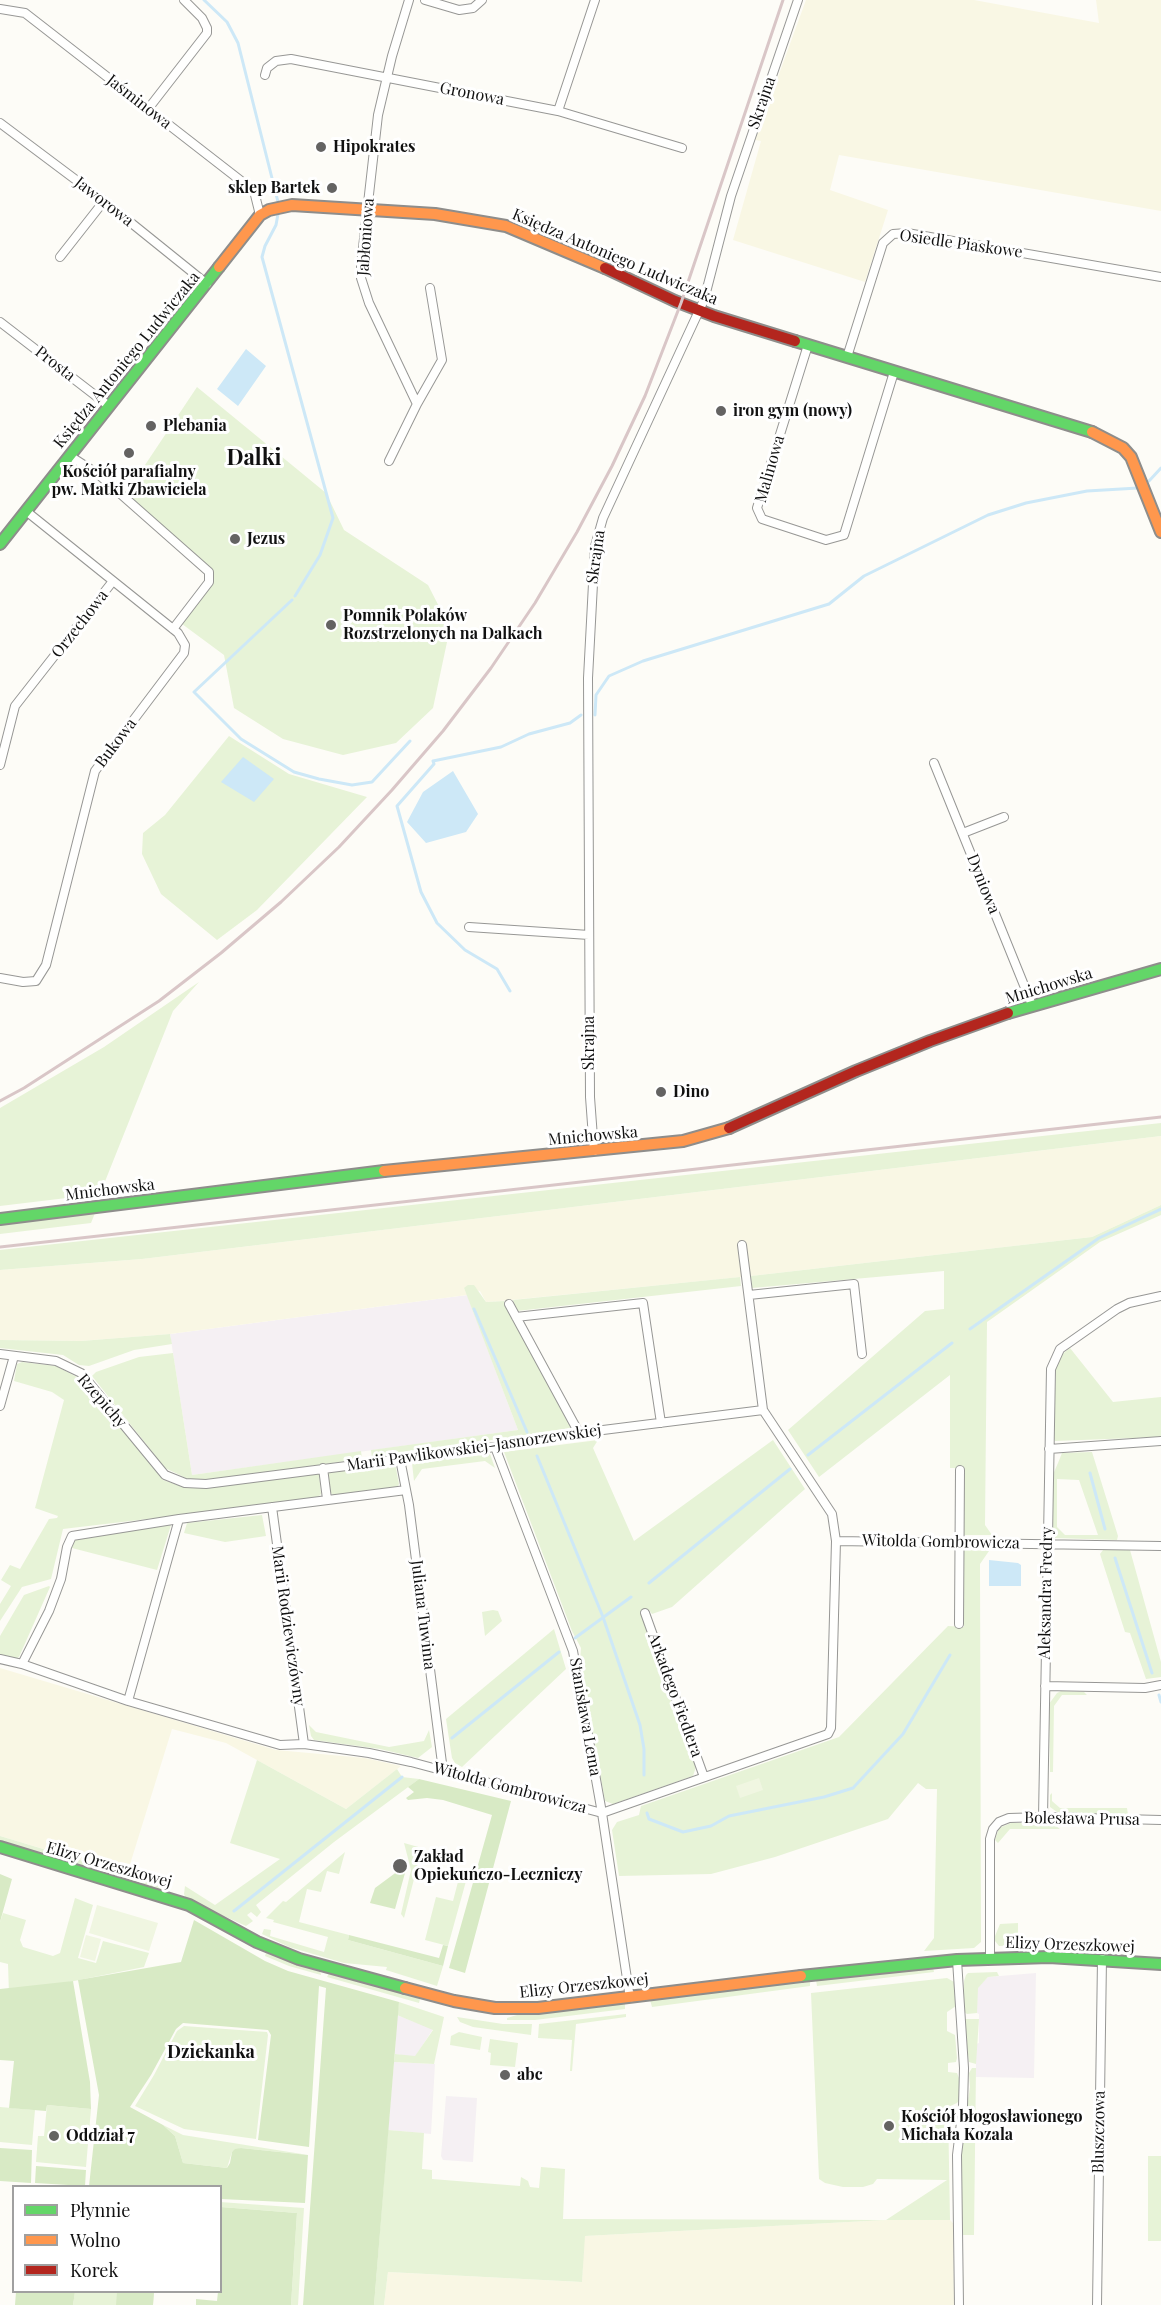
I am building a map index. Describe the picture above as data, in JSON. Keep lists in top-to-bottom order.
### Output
{
  "streets": {
    "street": [
      "Gronowa",
      "Jaśminowa",
      "Skrajna",
      "Jaworowa",
      "Jabłoniowa",
      "Osiedle Piaskowe",
      "Księdza Antoniego Ludwiczaka",
      "Prosta",
      "Malinowa",
      "Orzechowa",
      "Bukowa",
      "Dyniowa",
      "Mnichowska",
      "Rzepichy",
      "Marii Pawlikowskiej-Jasnorzewskiej",
      "Witolda Gombrowicza",
      "Aleksandra Fredry",
      "Juliana Tuwima",
      "Marii Rodziewiczówny",
      "Arkadego Fiedlera",
      "Stanisława Lema",
      "Bolesława Prusa",
      "Elizy Orzeszkowej",
      "Bluszczowa"
    ]
  },
  "crossings": [
    ["Gronowa", "Jabłoniowa"],
    ["Jaśminowa", "Księdza Antoniego Ludwiczaka"],
    ["Skrajna", "Księdza Antoniego Ludwiczaka"],
    ["Skrajna", "Mnichowska"],
    ["Jaworowa", "Księdza Antoniego Ludwiczaka"],
    ["Jabłoniowa", "Księdza Antoniego Ludwiczaka"],
    ["Osiedle Piaskowe", "Księdza Antoniego Ludwiczaka"],
    ["Księdza Antoniego Ludwiczaka", "Prosta"],
    ["Księdza Antoniego Ludwiczaka", "Malinowa"],
    ["Księdza Antoniego Ludwiczaka", "Orzechowa"],
    ["Dyniowa", "Mnichowska"],
    ["Rzepichy", "Marii Pawlikowskiej-Jasnorzewskiej"],
    ["Marii Pawlikowskiej-Jasnorzewskiej", "Witolda Gombrowicza"],
    ["Marii Pawlikowskiej-Jasnorzewskiej", "Juliana Tuwima"],
    ["Marii Pawlikowskiej-Jasnorzewskiej", "Marii Rodziewiczówny"],
    ["Marii Pawlikowskiej-Jasnorzewskiej", "Stanisława Lema"],
    ["Witolda Gombrowicza", "Aleksandra Fredry"],
    ["Witolda Gombrowicza", "Juliana Tuwima"],
    ["Witolda Gombrowicza", "Marii Rodziewiczówny"],
    ["Witolda Gombrowicza", "Arkadego Fiedlera"],
    ["Witolda Gombrowicza", "Stanisława Lema"],
    ["Aleksandra Fredry", "Bolesława Prusa"],
    ["Stanisława Lema", "Elizy Orzeszkowej"],
    ["Bolesława Prusa", "Elizy Orzeszkowej"],
    ["Elizy Orzeszkowej", "Bluszczowa"]
  ],
  "districts": ["Dalki", "Dziekanka"],
  "places": [
    "Hipokrates",
    "sklep Bartek",
    "iron gym (nowy)",
    "Plebania",
    "Kościół parafialny pw. Matki Zbawiciela",
    "Jezus",
    "Pomnik Polaków Rozstrzelonych na Dalkach",
    "Dino",
    "Zakład Opiekuńczo-Leczniczy",
    "abc",
    "Kościół błogosławionego Michała Kozala",
    "Oddział 7"
  ],
  "legend": ["Płynnie", "Wolno", "Korek"]
}
